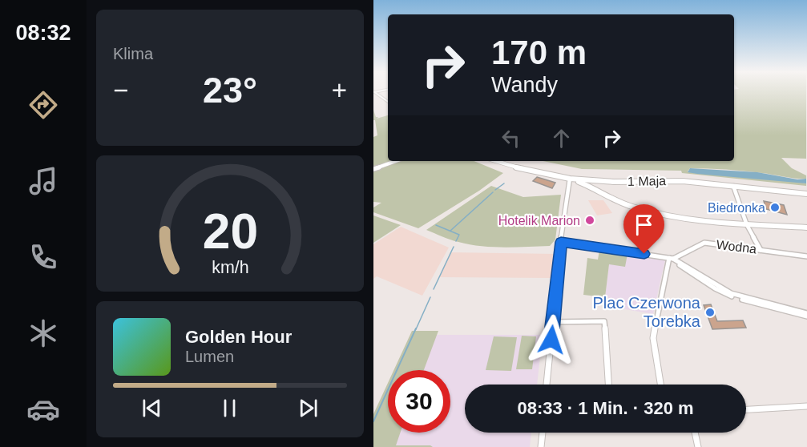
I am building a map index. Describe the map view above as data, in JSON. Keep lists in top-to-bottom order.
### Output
{
  "streets": {
    "main road": ["1 Maja"],
    "street": ["Wodna"]
  },
  "places": ["Biedronka", "Hotelik Marion", "Plac Czerwona Torebka"],
  "page": {
    "tabs": "08:32",
    "tile": "Klima",
    "turn": ["170 m", "Wandy"],
    "heat": ["−", "23°", "+"],
    "song": ["Golden Hour", "Lumen"],
    "limit": "30",
    "trip": "08:33 · 1 Min. · 320 m",
    "gauge": ["20", "km/h"]
  }
}
